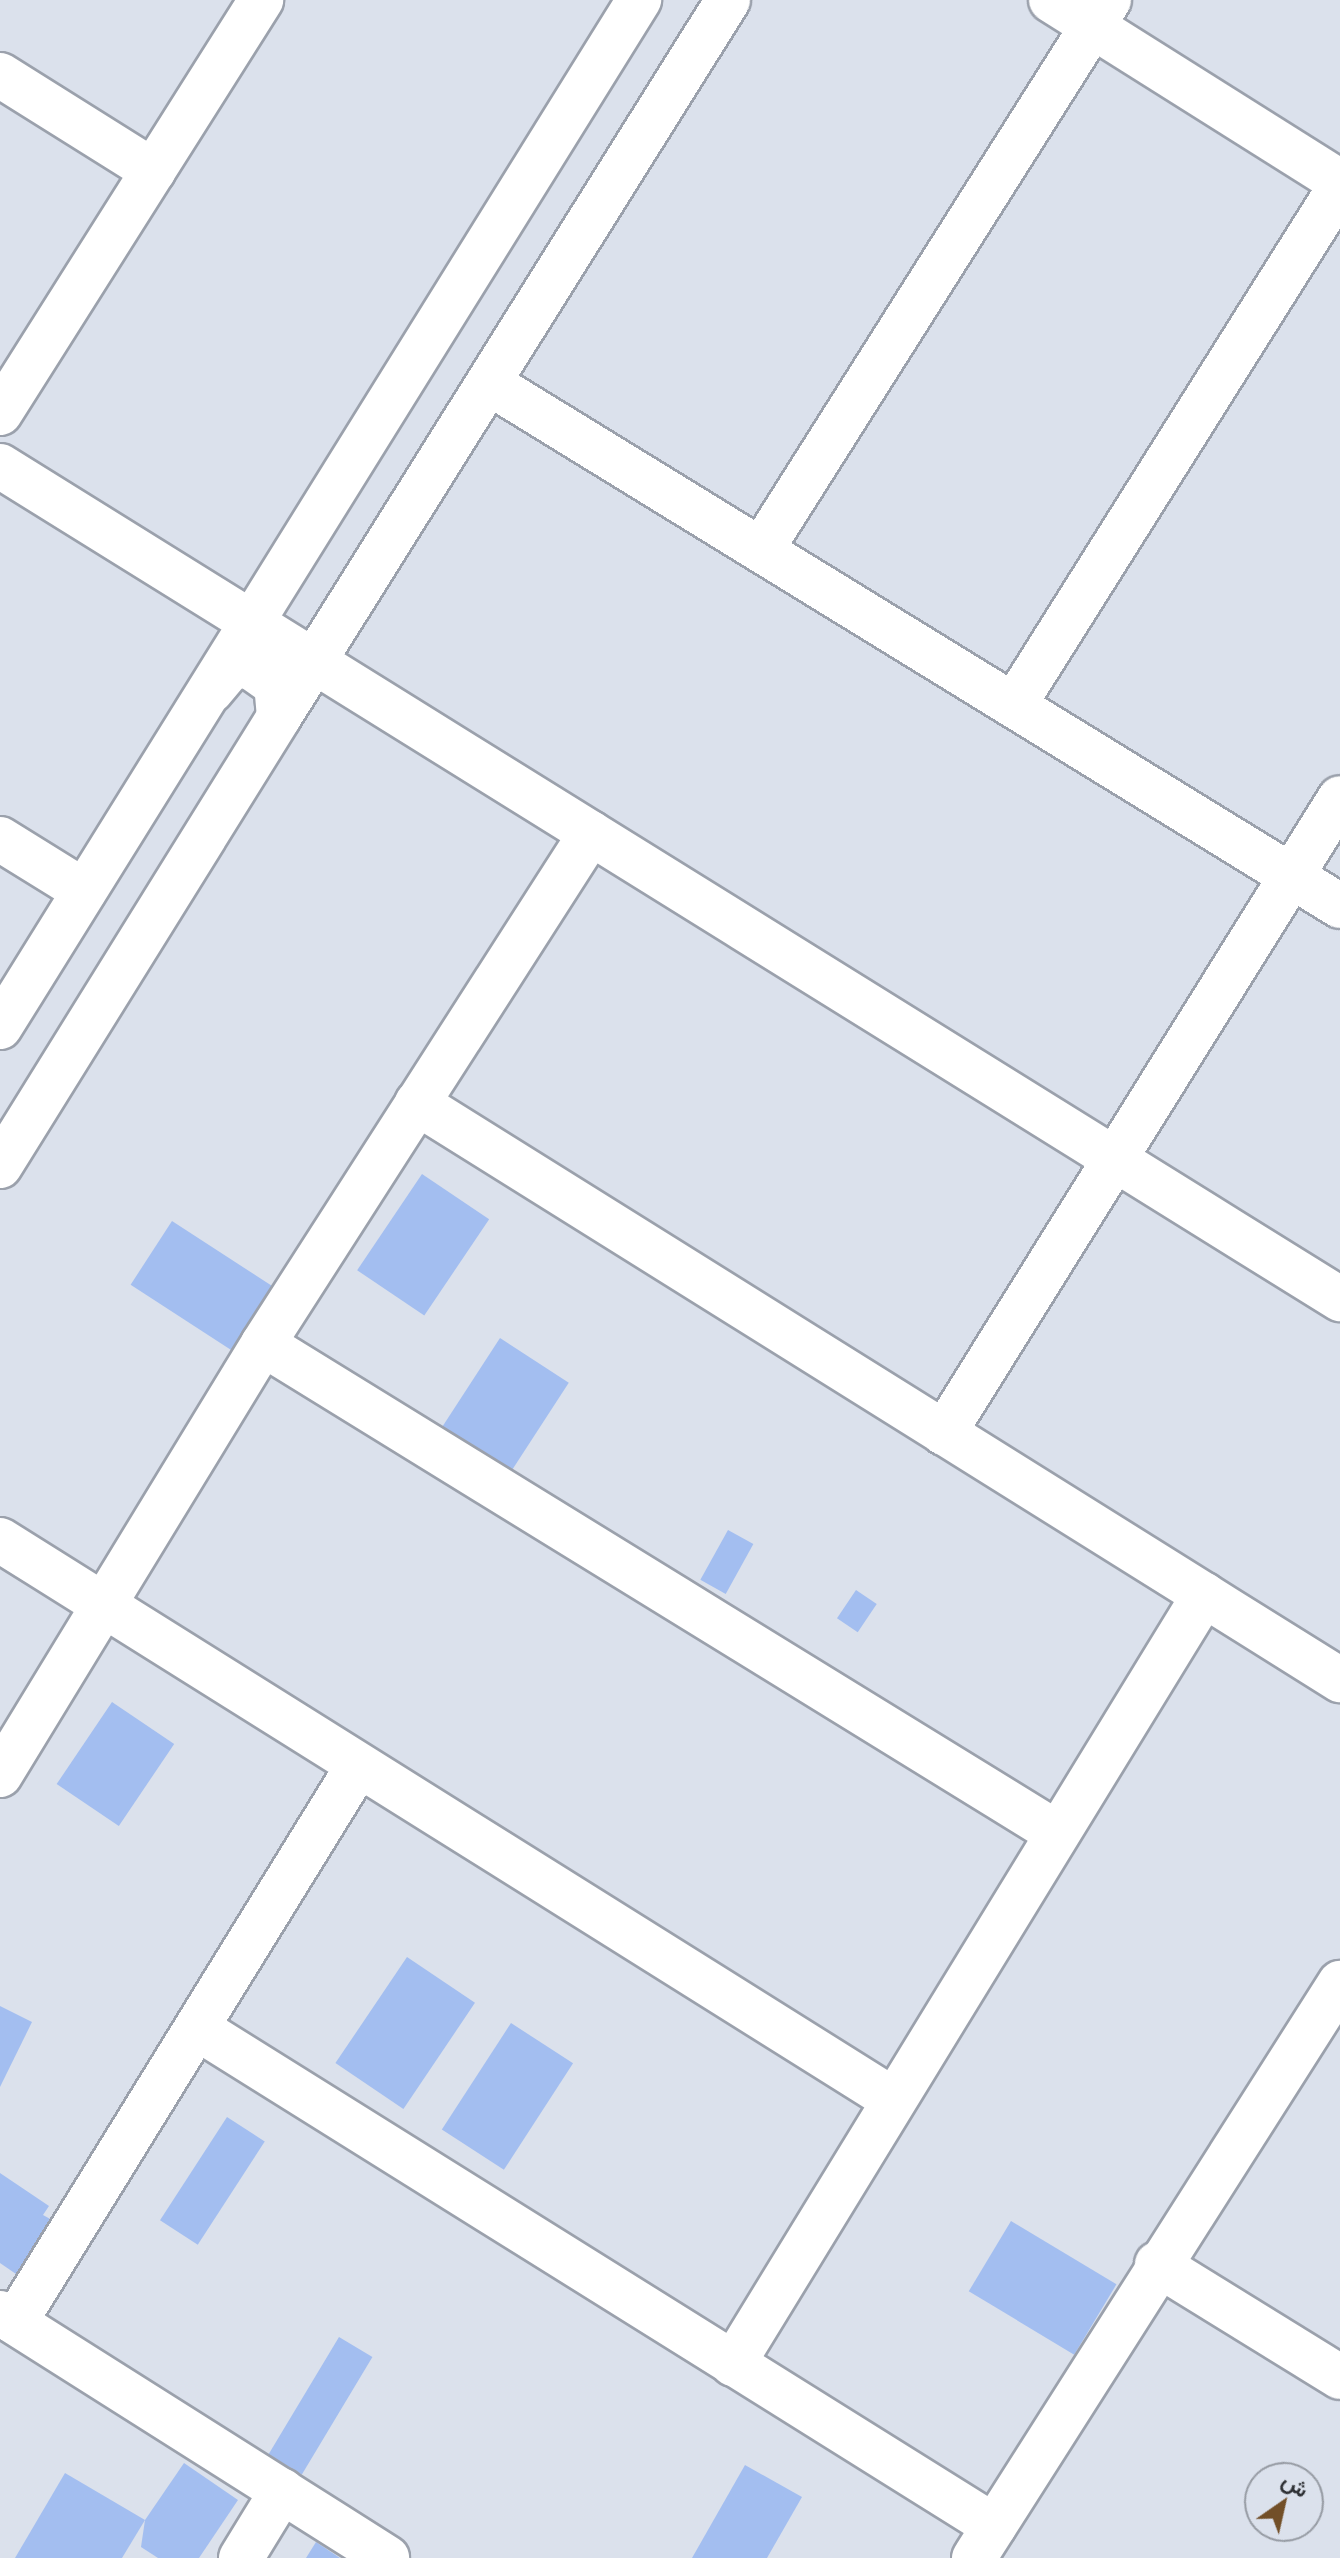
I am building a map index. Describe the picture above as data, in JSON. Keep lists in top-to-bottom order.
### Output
{
  "north": "top right"
}
